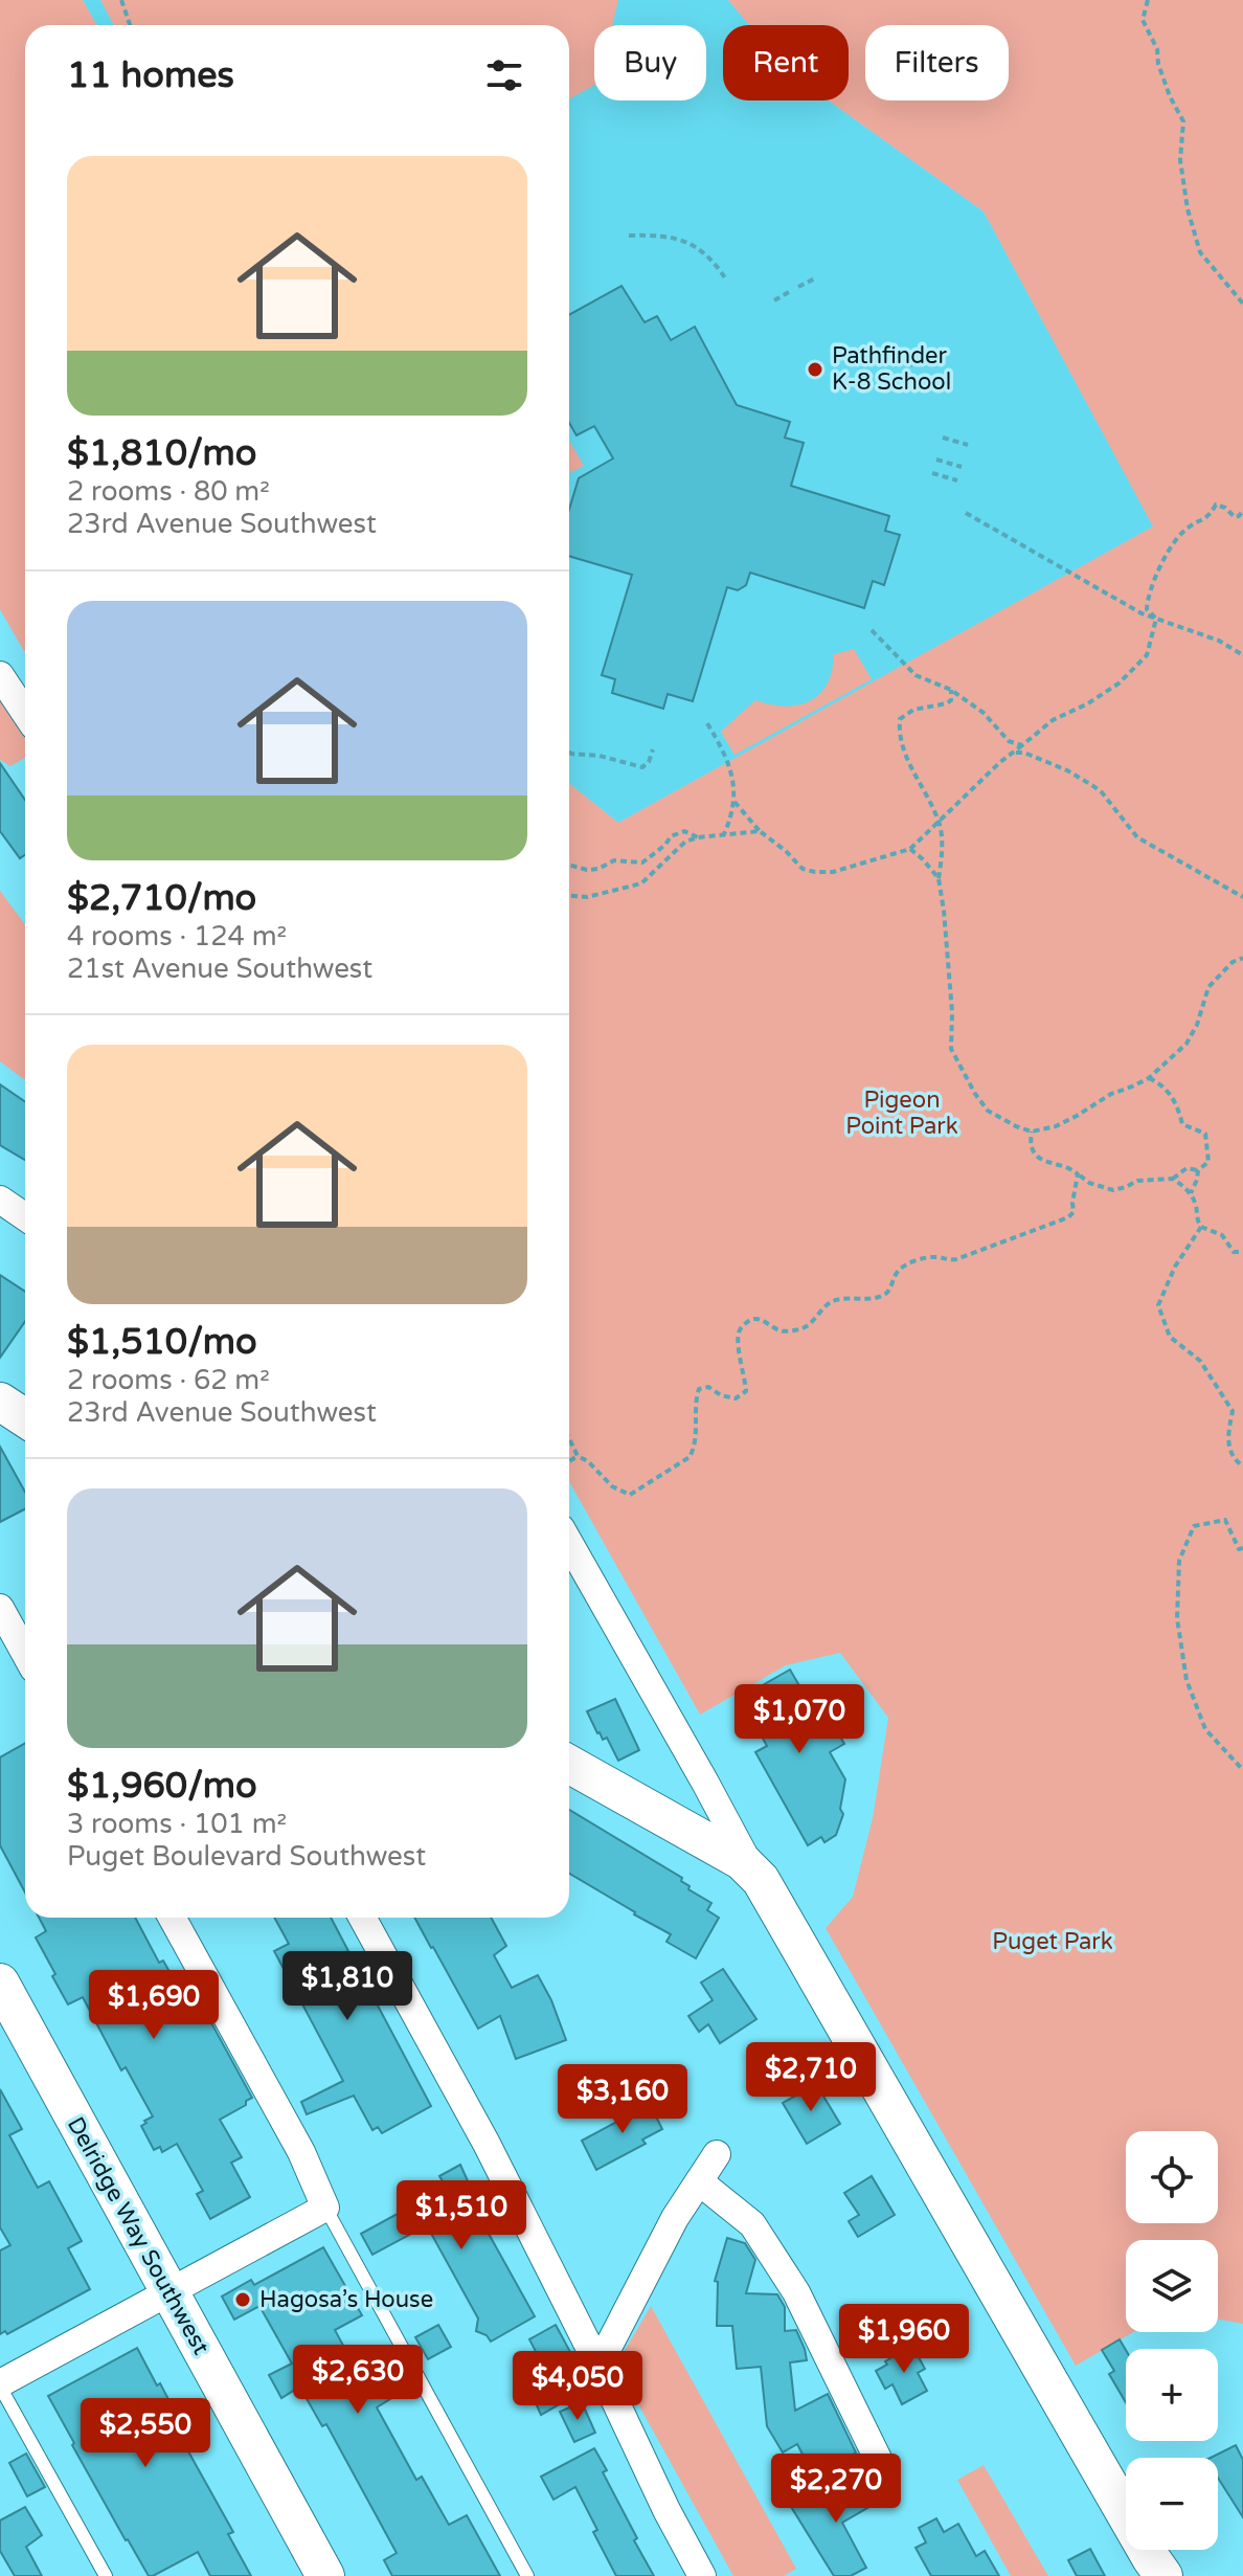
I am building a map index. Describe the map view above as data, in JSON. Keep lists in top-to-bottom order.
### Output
{
  "streets": {
    "street": ["Delridge Way Southwest"]
  },
  "parks": ["Pigeon Point Park", "Puget Park"],
  "places": ["Pathfinder K-8 School", "Hagosa’s House"],
  "page": {
    "chip": ["Buy", "Rent", "Filters"],
    "heading": "11 homes",
    "list": [
      {
        "name": "$1,810/mo",
        "note": "2 rooms · 80 m² · 23rd Avenue Southwest"
      },
      {
        "name": "$2,710/mo",
        "note": "4 rooms · 124 m² · 21st Avenue Southwest"
      },
      {
        "name": "$1,510/mo",
        "note": "2 rooms · 62 m² · 23rd Avenue Southwest"
      },
      {
        "name": "$1,960/mo",
        "note": "3 rooms · 101 m² · Puget Boulevard Southwest"
      }
    ],
    "price": [
      "$1,070",
      "$1,810",
      "$1,690",
      "$2,710",
      "$3,160",
      "$1,510",
      "$1,960",
      "$2,630",
      "$4,050",
      "$2,550",
      "$2,270"
    ],
    "map_buttons": ["+", "−"]
  }
}
